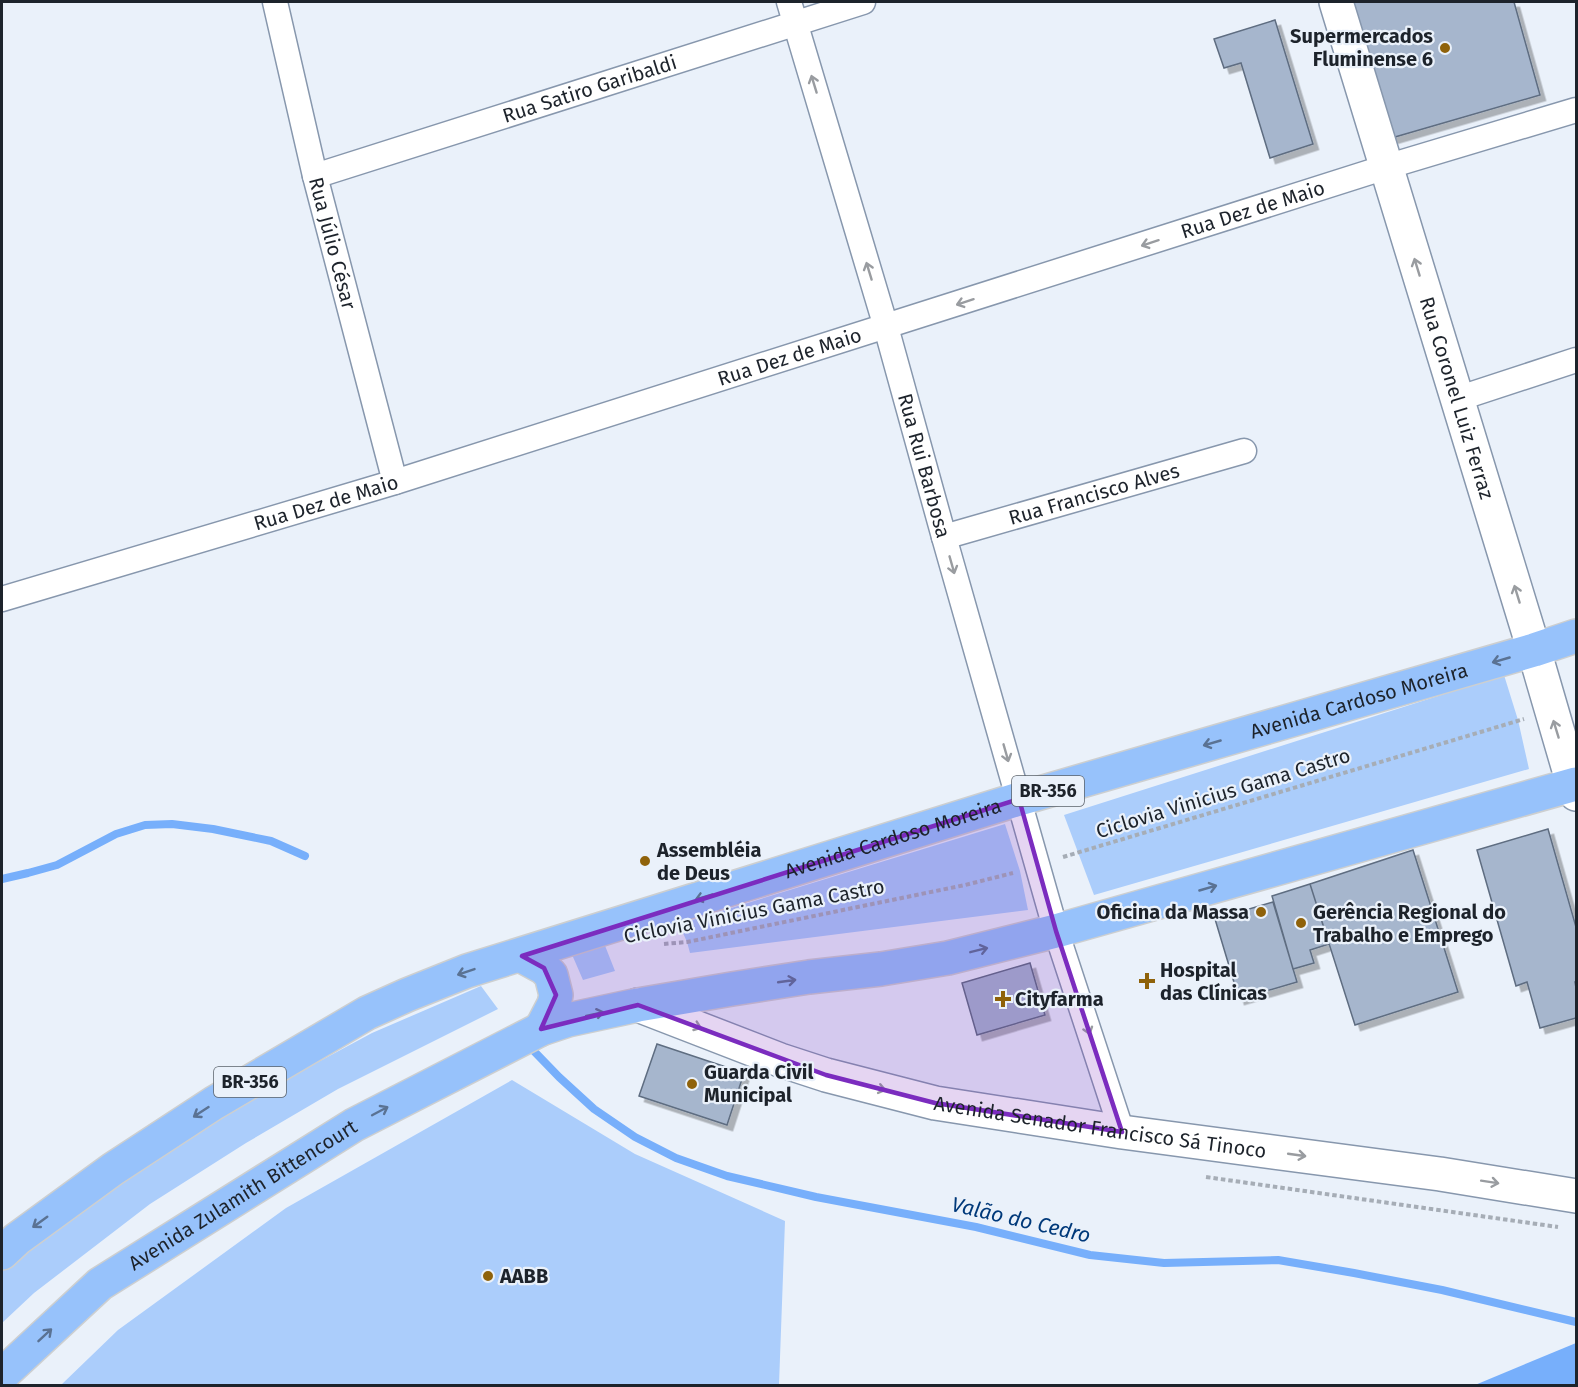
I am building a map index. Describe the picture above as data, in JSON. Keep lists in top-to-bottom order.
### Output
{
  "streets": {
    "highway": ["Avenida Cardoso Moreira", "BR-356", "Avenida Zulamith Bittencourt"],
    "street": [
      "Rua Satiro Garibaldi",
      "Rua Dez de Maio",
      "Rua Júlio César",
      "Rua Coronel Luiz Ferraz",
      "Rua Rui Barbosa",
      "Rua Francisco Alves",
      "Avenida Senador Francisco Sá Tinoco"
    ],
    "path": ["Ciclovia Vinicius Gama Castro"]
  },
  "crossings": [
    ["Rua Satiro Garibaldi", "Rua Júlio César"],
    ["Rua Satiro Garibaldi", "Rua Rui Barbosa"],
    ["Rua Dez de Maio", "Rua Júlio César"],
    ["Rua Dez de Maio", "Rua Coronel Luiz Ferraz"],
    ["Rua Dez de Maio", "Rua Rui Barbosa"],
    ["Rua Coronel Luiz Ferraz", "Avenida Cardoso Moreira"],
    ["Rua Coronel Luiz Ferraz", "Ciclovia Vinicius Gama Castro"],
    ["Rua Rui Barbosa", "Rua Francisco Alves"],
    ["Rua Rui Barbosa", "Avenida Cardoso Moreira"],
    ["Rua Rui Barbosa", "Ciclovia Vinicius Gama Castro"],
    ["Rua Rui Barbosa", "Avenida Senador Francisco Sá Tinoco"],
    ["Avenida Cardoso Moreira", "BR-356"]
  ],
  "one_way": ["Rua Coronel Luiz Ferraz", "Avenida Senador Francisco Sá Tinoco"],
  "water": ["Valão do Cedro"],
  "places": {
    "other": [
      "Supermercados Fluminense 6",
      "Assembléia de Deus",
      "Oficina da Massa",
      "Gerência Regional do Trabalho e Emprego",
      "Guarda Civil Municipal",
      "AABB"
    ],
    "health": ["Hospital das Clínicas", "Cityfarma"]
  }
}
